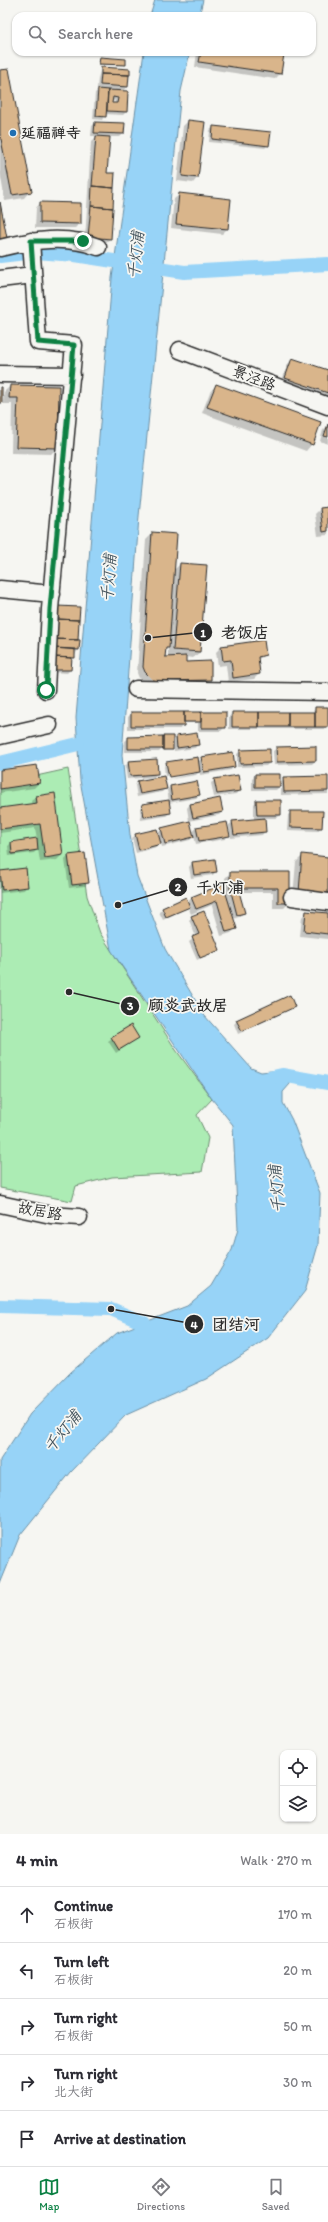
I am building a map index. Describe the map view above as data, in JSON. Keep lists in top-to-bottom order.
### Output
{
  "streets": {
    "street": ["景泾路", "故居路"]
  },
  "water": ["千灯浦"],
  "places": [
    "延福禅寺",
    "老饭店",
    "千灯浦",
    "顾炎武故居",
    "团结河"
  ],
  "page": {
    "search": "Search here",
    "heading": ["4 min", "Walk · 270 m"],
    "list": [
      ["Continue", "石板街", "170 m"],
      ["Turn left", "石板街", "20 m"],
      ["Turn right", "石板街", "50 m"],
      ["Turn right", "北大街", "30 m"],
      "Arrive at destination"
    ],
    "nav": ["Map", "Directions", "Saved"]
  }
}
